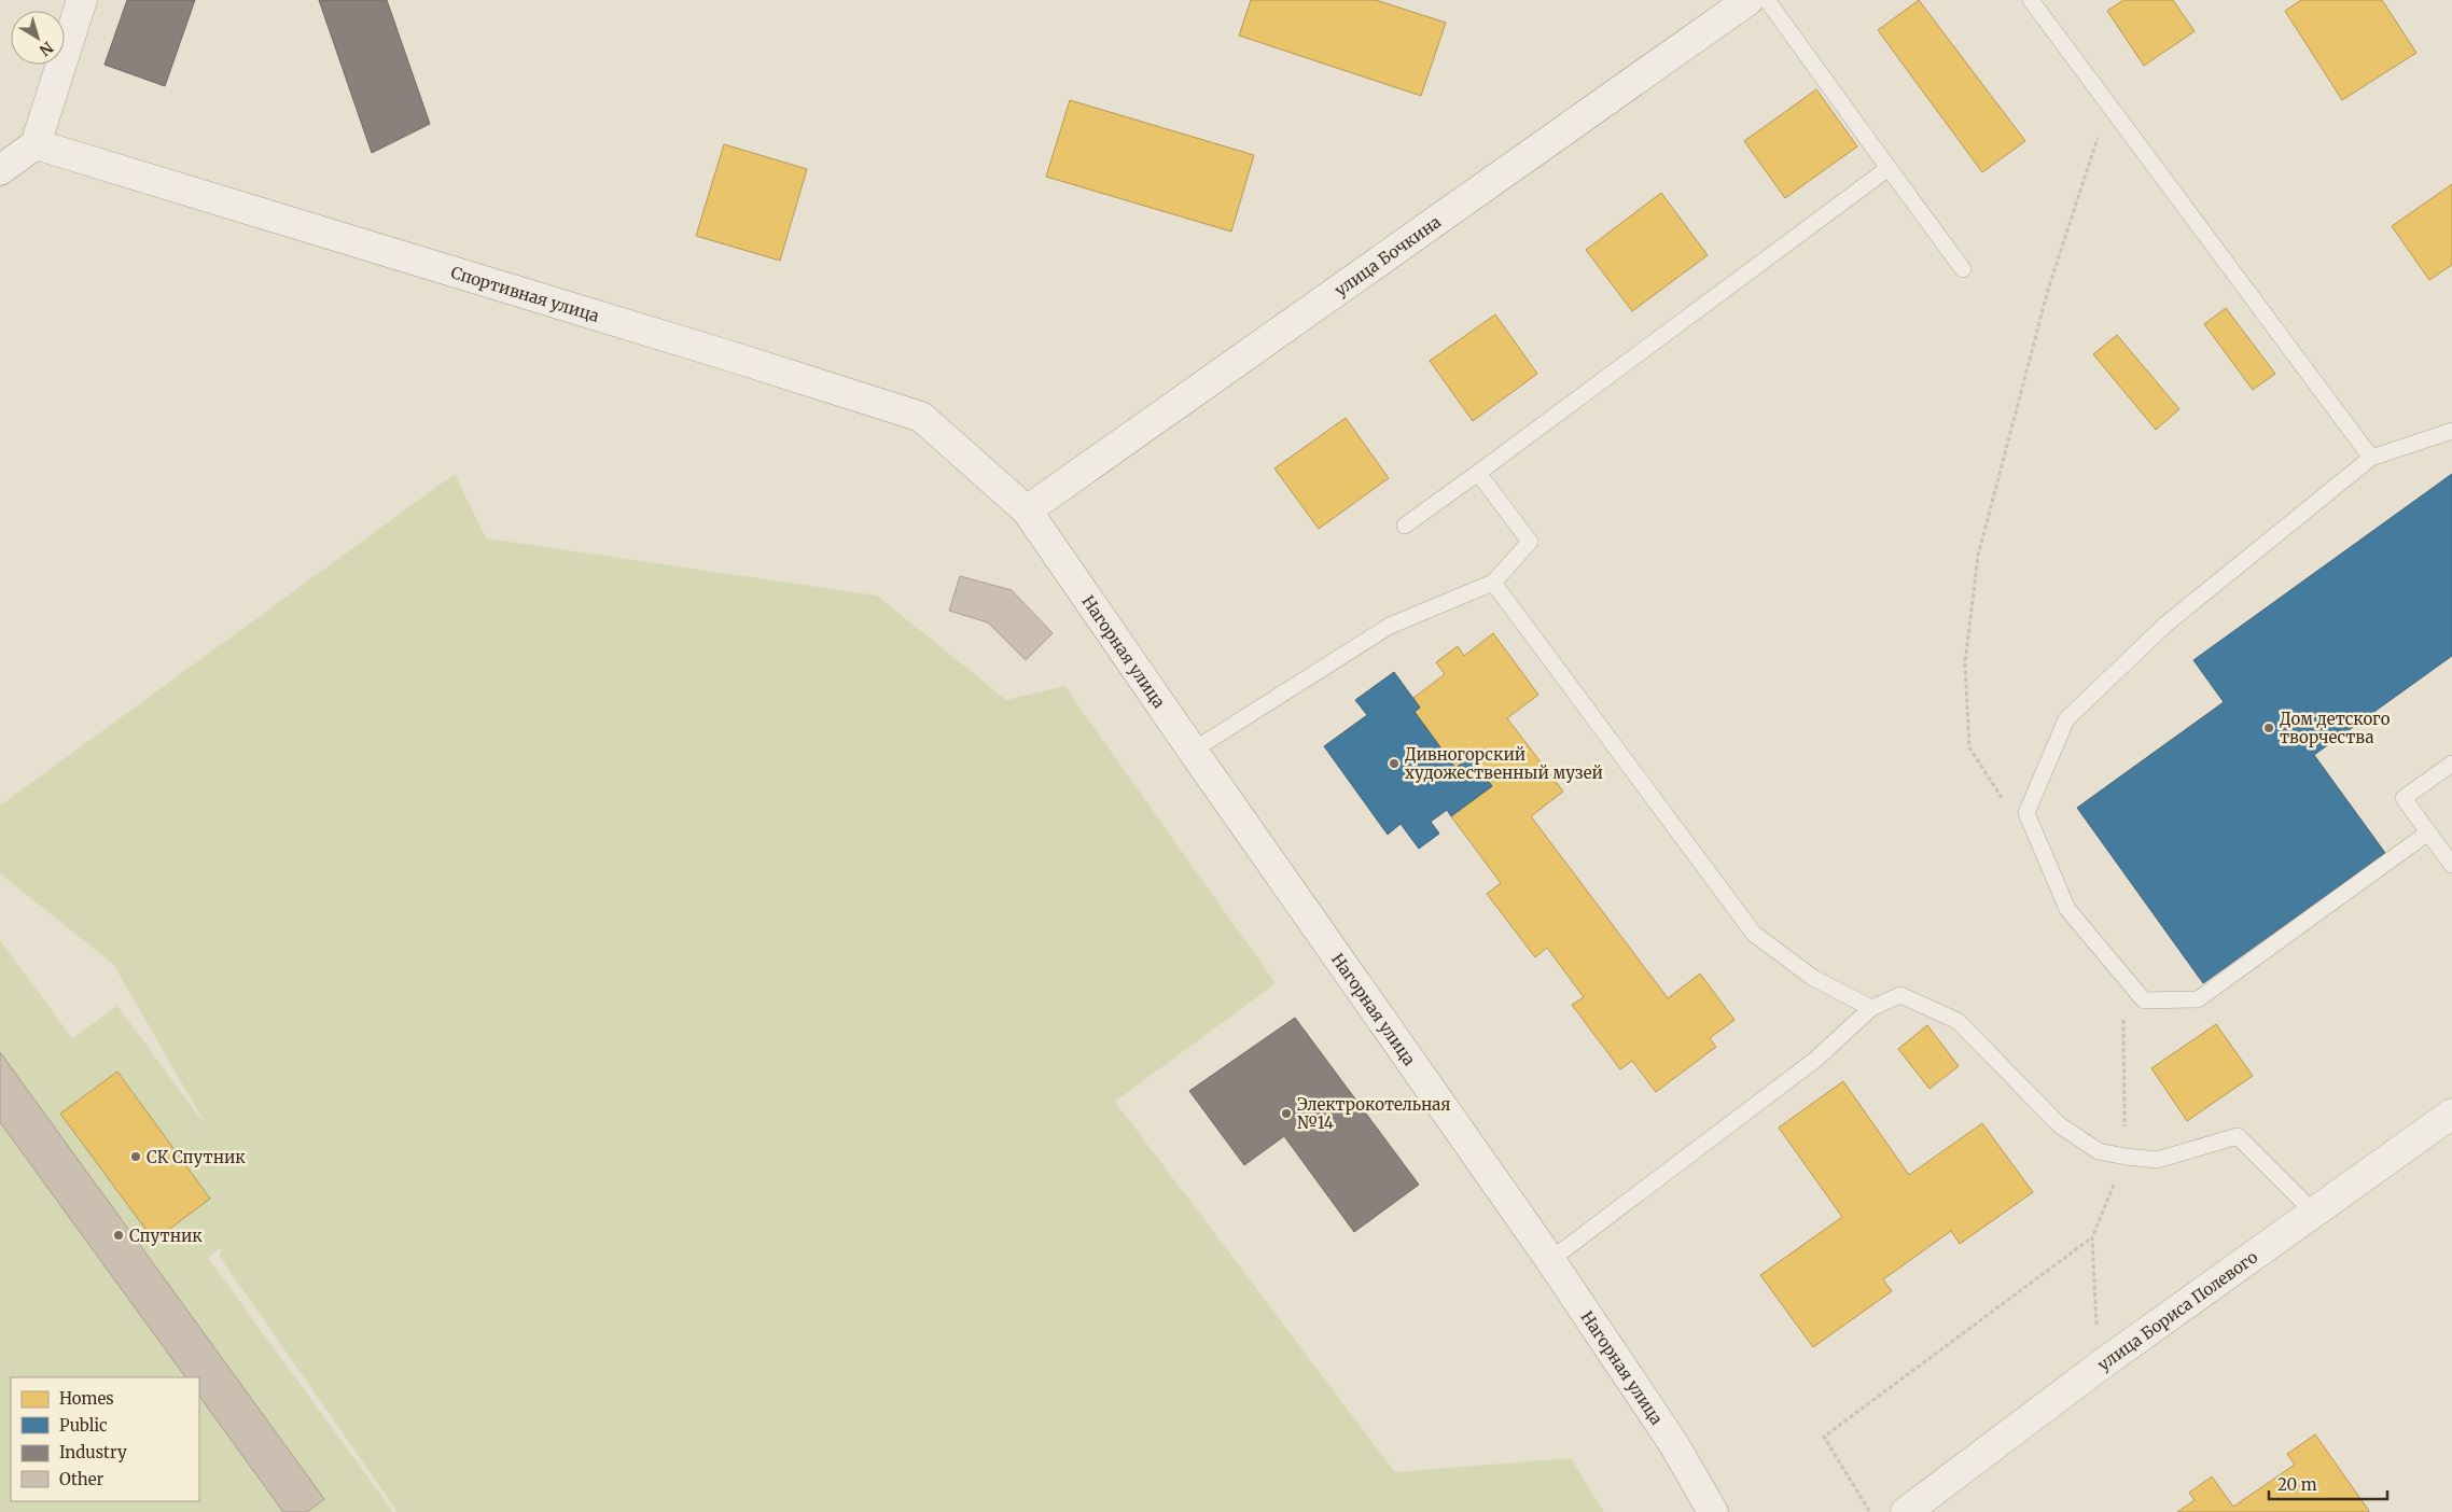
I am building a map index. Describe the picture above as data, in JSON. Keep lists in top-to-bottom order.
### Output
{
  "streets": {
    "main road": [
      "улица Бочкина",
      "Спортивная улица",
      "Нагорная улица",
      "улица Бориса Полевого"
    ]
  },
  "crossings": [
    ["улица Бочкина", "Спортивная улица"],
    ["улица Бочкина", "Нагорная улица"],
    ["Спортивная улица", "Нагорная улица"]
  ],
  "places": [
    "Дом детского творчества",
    "Дивногорский художественный музей",
    "Электрокотельная №14",
    "СК Спутник",
    "Спутник"
  ],
  "legend": [
    "Homes",
    "Public",
    "Industry",
    "Other"
  ],
  "scale_bar": "20 m",
  "north": "bottom right"
}
